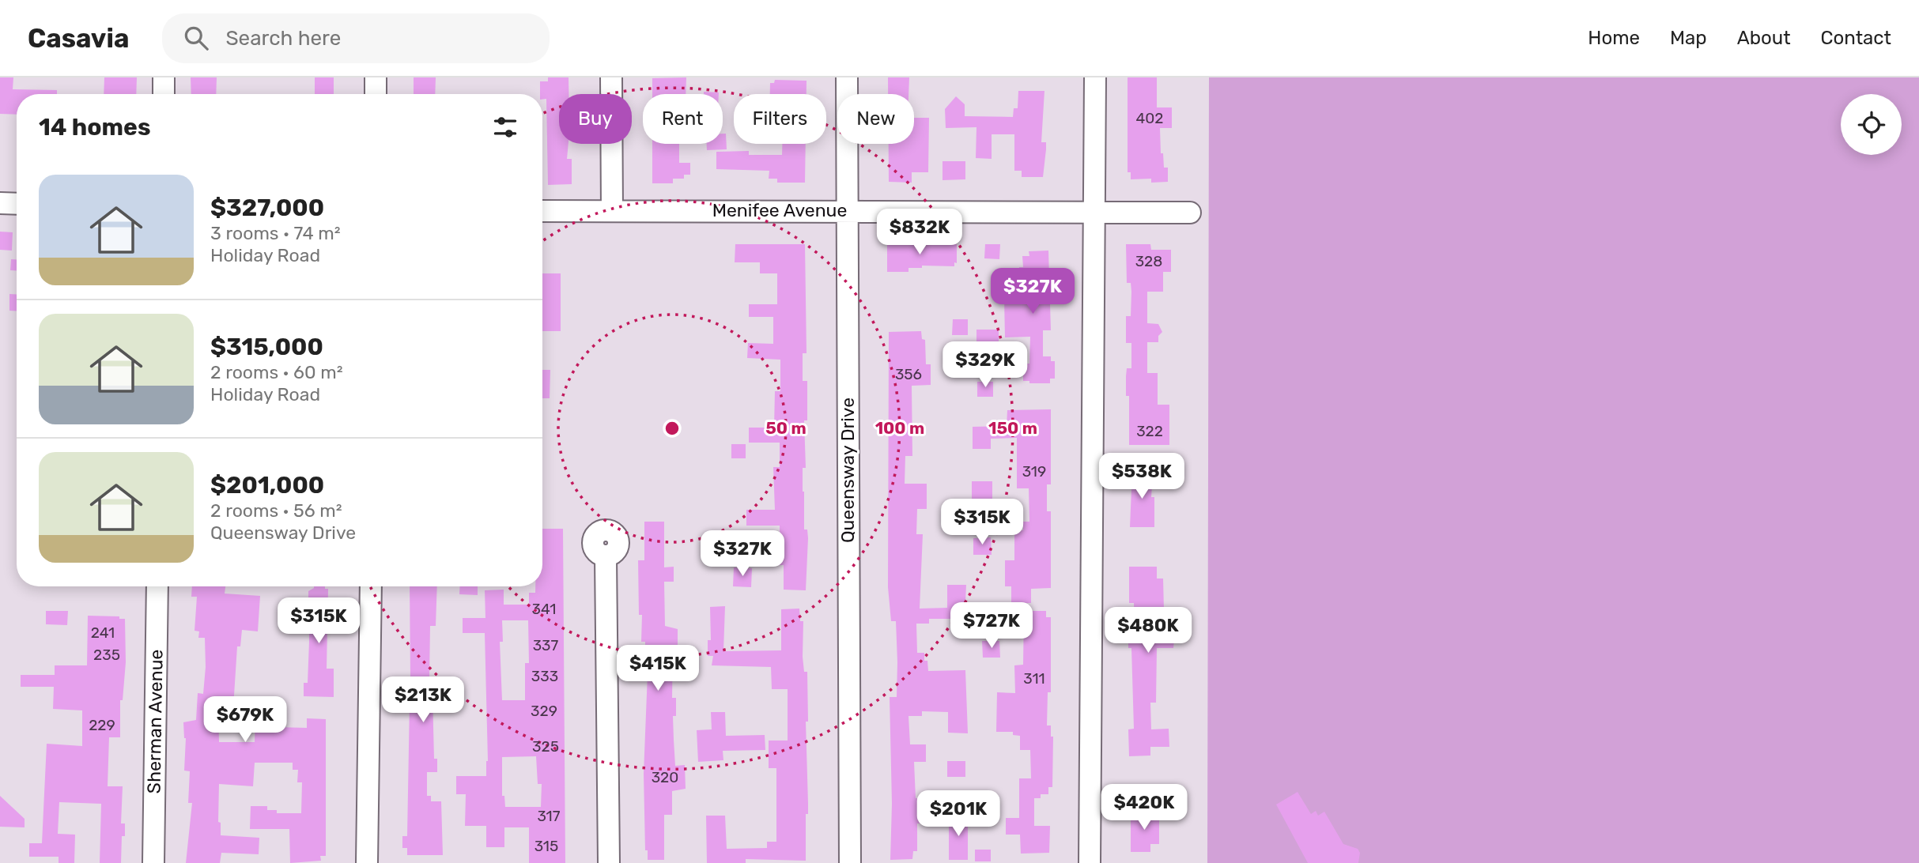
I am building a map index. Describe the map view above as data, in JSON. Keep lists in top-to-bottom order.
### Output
{
  "streets": {
    "street": ["Menifee Avenue", "Queensway Drive", "Sherman Avenue"]
  },
  "crossings": [
    ["Menifee Avenue", "Queensway Drive"]
  ],
  "house_numbers": [
    "402",
    "328",
    "356",
    "322",
    "319",
    "341",
    "241",
    "337",
    "235",
    "333",
    "311",
    "329",
    "229",
    "325",
    "320",
    "317",
    "315"
  ],
  "page": {
    "header": "Casavia",
    "search": "Search here",
    "nav": [
      "Home",
      "Map",
      "About",
      "Contact"
    ],
    "chip": [
      "Buy",
      "Rent",
      "Filters",
      "New"
    ],
    "heading": "14 homes",
    "list": [
      {
        "name": "$327,000",
        "note": "3 rooms · 74 m² · Holiday Road"
      },
      {
        "name": "$315,000",
        "note": "2 rooms · 60 m² · Holiday Road"
      },
      {
        "name": "$201,000",
        "note": "2 rooms · 56 m² · Queensway Drive"
      }
    ],
    "price": [
      "$832K",
      "$327K",
      "$329K",
      "$538K",
      "$315K",
      "$327K",
      "$315K",
      "$727K",
      "$480K",
      "$415K",
      "$213K",
      "$679K",
      "$420K",
      "$201K"
    ]
  },
  "rings": ["50 m", "100 m", "150 m"]
}
